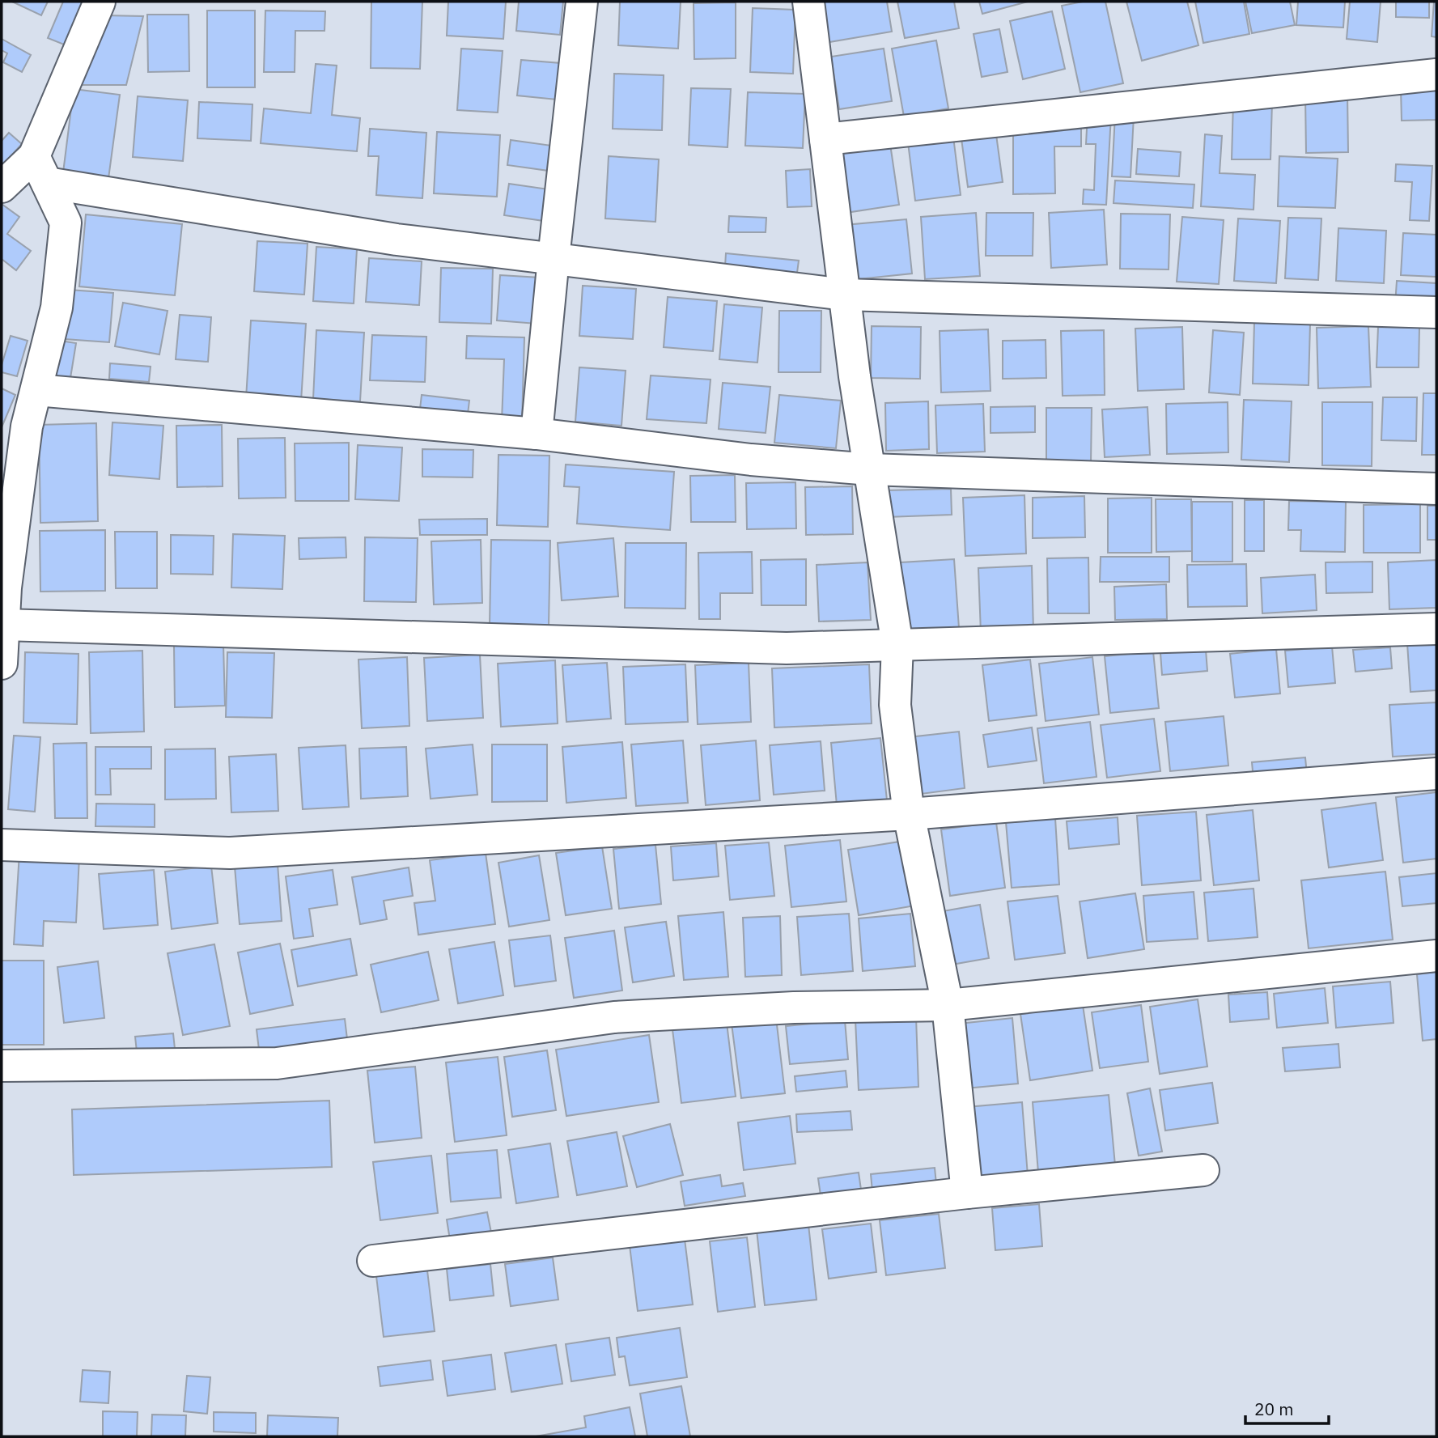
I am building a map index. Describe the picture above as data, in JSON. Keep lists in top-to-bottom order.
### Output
{
  "scale_bar": "20 m"
}
